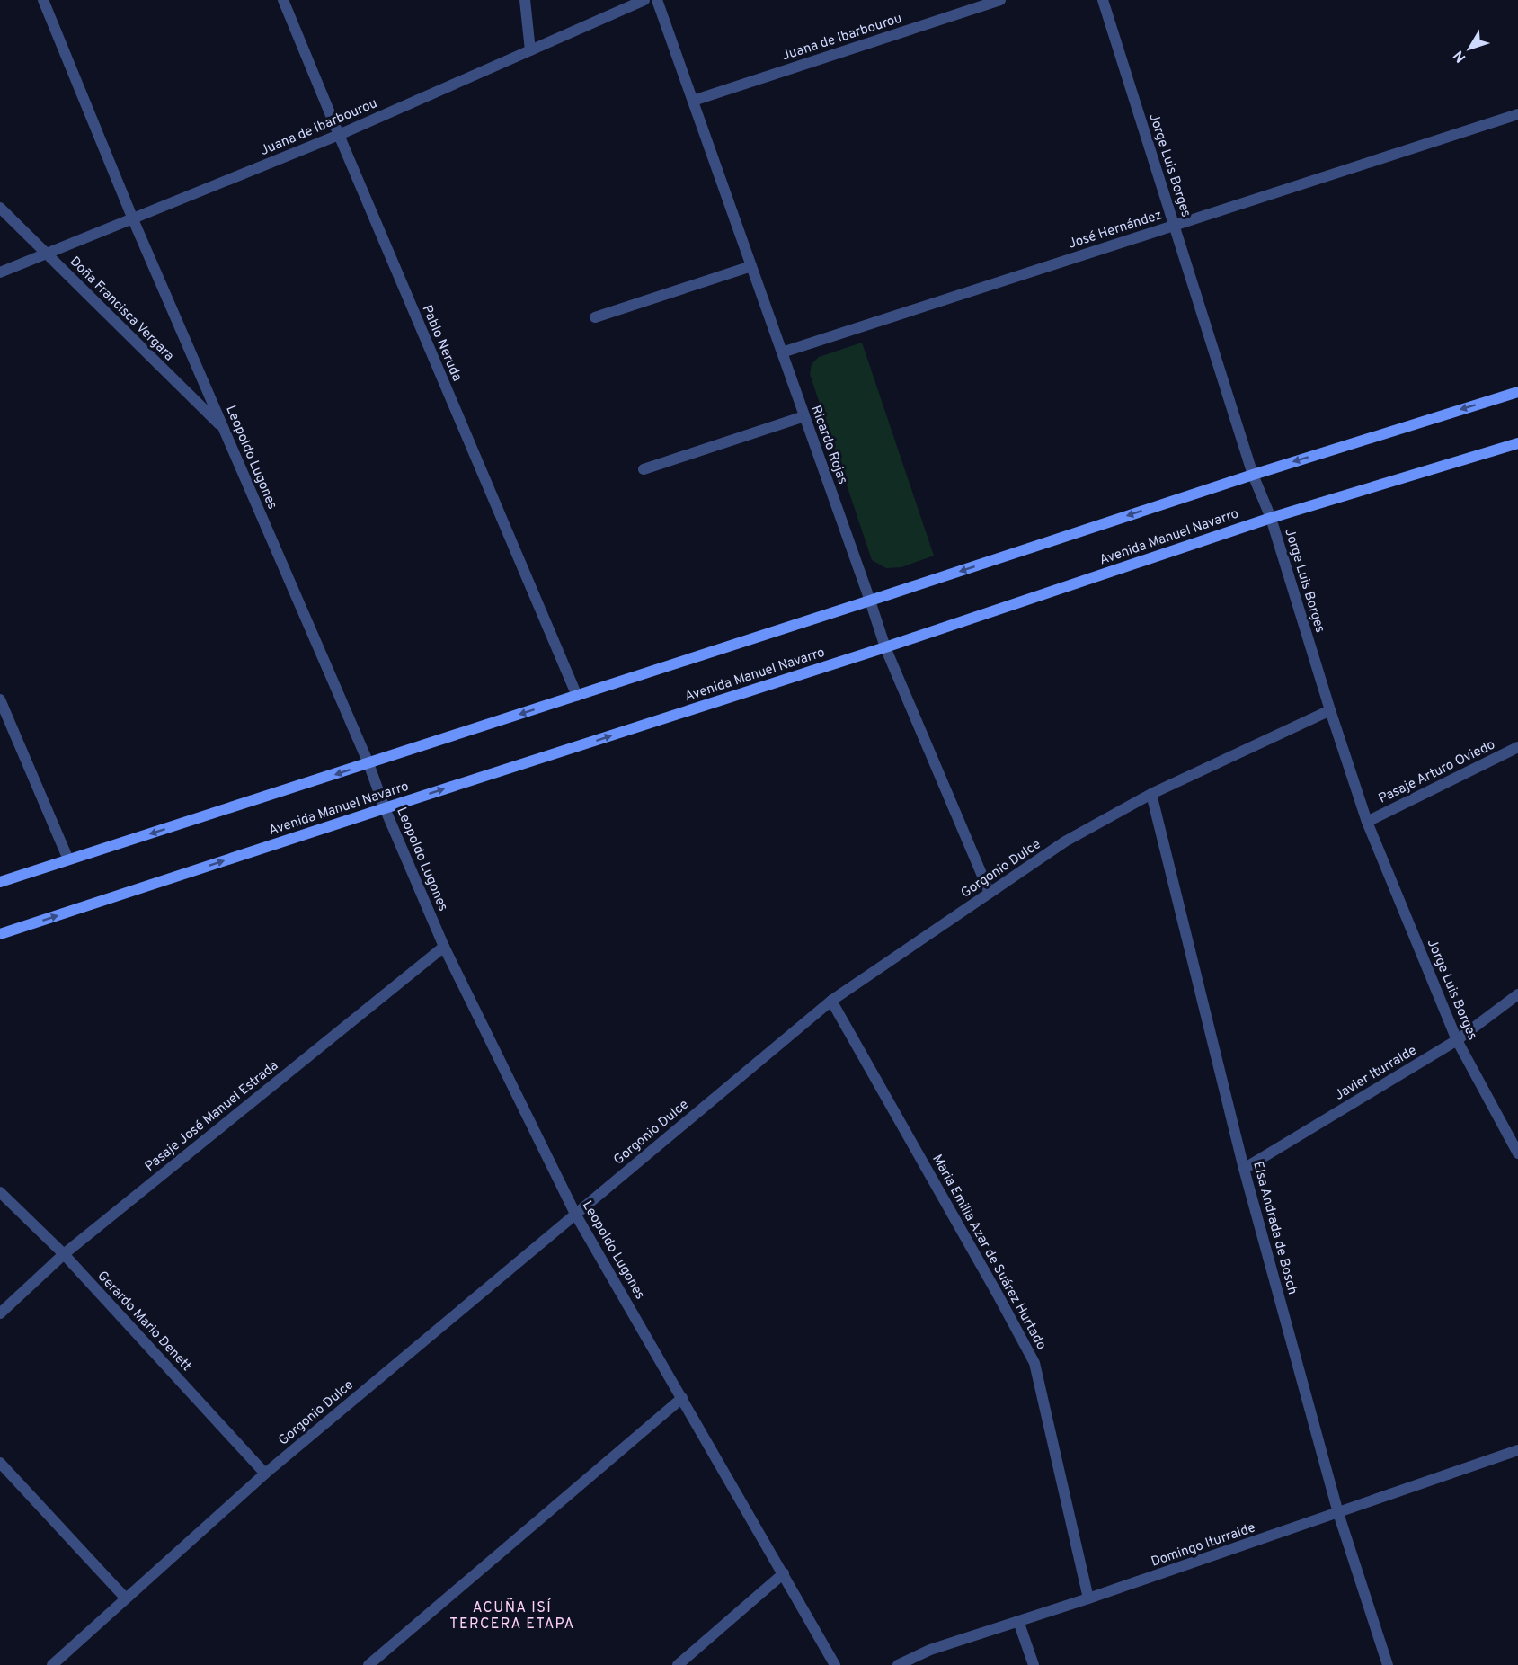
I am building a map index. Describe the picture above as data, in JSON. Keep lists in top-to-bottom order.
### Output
{
  "streets": {
    "main road": ["Avenida Manuel Navarro"],
    "street": [
      "Juana de Ibarbourou",
      "Jorge Luis Borges",
      "José Hernández",
      "Doña Francisca Vergara",
      "Pablo Neruda",
      "Ricardo Rojas",
      "Leopoldo Lugones",
      "Pasaje Arturo Oviedo",
      "Gorgonio Dulce",
      "Javier Iturralde",
      "Pasaje José Manuel Estrada",
      "Elsa Andrada de Bosch",
      "Maria Emilia Azar de Suárez Hurtado",
      "Gerardo Mario Denett",
      "Domingo Iturralde"
    ]
  },
  "crossings": [
    ["Juana de Ibarbourou", "Doña Francisca Vergara"],
    ["Juana de Ibarbourou", "Pablo Neruda"],
    ["Juana de Ibarbourou", "Ricardo Rojas"],
    ["Juana de Ibarbourou", "Leopoldo Lugones"],
    ["Jorge Luis Borges", "José Hernández"],
    ["Jorge Luis Borges", "Avenida Manuel Navarro"],
    ["Jorge Luis Borges", "Pasaje Arturo Oviedo"],
    ["Jorge Luis Borges", "Gorgonio Dulce"],
    ["Jorge Luis Borges", "Javier Iturralde"],
    ["José Hernández", "Ricardo Rojas"],
    ["Doña Francisca Vergara", "Leopoldo Lugones"],
    ["Ricardo Rojas", "Avenida Manuel Navarro"],
    ["Ricardo Rojas", "Gorgonio Dulce"],
    ["Leopoldo Lugones", "Avenida Manuel Navarro"],
    ["Leopoldo Lugones", "Gorgonio Dulce"],
    ["Leopoldo Lugones", "Pasaje José Manuel Estrada"],
    ["Gorgonio Dulce", "Elsa Andrada de Bosch"],
    ["Gorgonio Dulce", "Maria Emilia Azar de Suárez Hurtado"],
    ["Gorgonio Dulce", "Gerardo Mario Denett"],
    ["Javier Iturralde", "Elsa Andrada de Bosch"],
    ["Pasaje José Manuel Estrada", "Gerardo Mario Denett"],
    ["Elsa Andrada de Bosch", "Domingo Iturralde"],
    ["Maria Emilia Azar de Suárez Hurtado", "Domingo Iturralde"]
  ],
  "districts": ["ACUÑA ISÍ TERCERA ETAPA"],
  "north": "bottom left"
}
